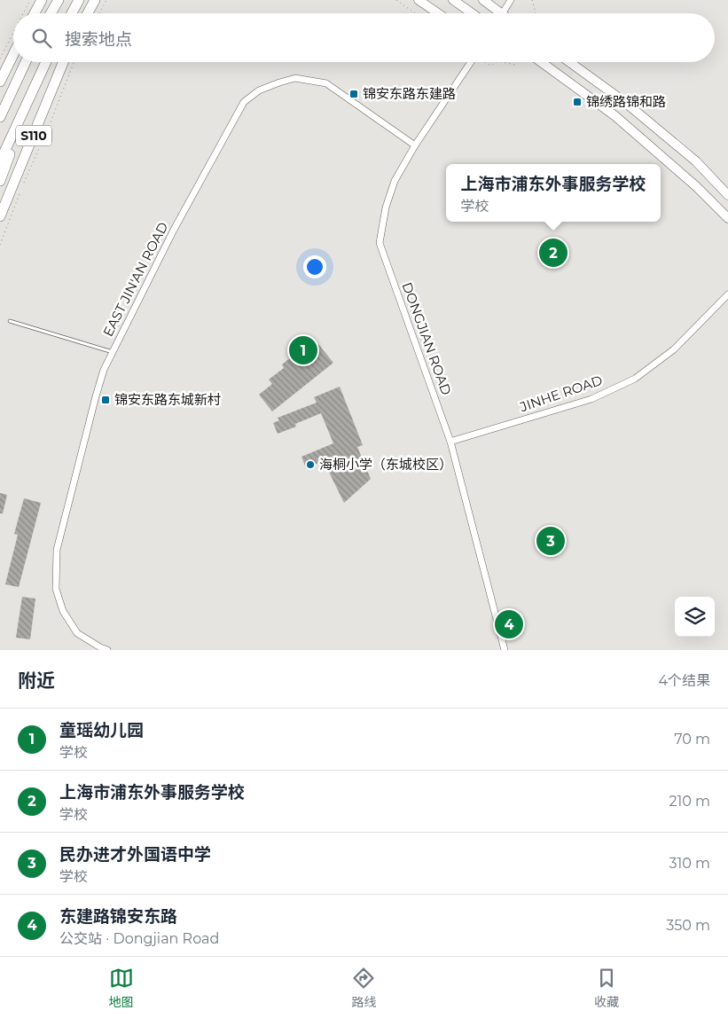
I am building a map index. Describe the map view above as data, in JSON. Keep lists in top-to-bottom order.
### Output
{
  "streets": {
    "main road": ["S110"],
    "street": ["EAST JIN'AN ROAD", "DONGJIAN ROAD", "JINHE ROAD"]
  },
  "crossings": [
    ["EAST JIN'AN ROAD", "DONGJIAN ROAD"],
    ["DONGJIAN ROAD", "JINHE ROAD"]
  ],
  "places": {
    "transit": ["锦安东路东建路", "锦绣路锦和路", "锦安东路东城新村"],
    "other": ["海桐小学（东城校区）"]
  },
  "page": {
    "search": "搜索地点",
    "popup": ["上海市浦东外事服务学校", "学校"],
    "pins": [
      "2",
      "1",
      "3",
      "4"
    ],
    "heading": ["附近", "4个结果"],
    "list": [
      {
        "mark": "1",
        "name": "童瑶幼儿园",
        "note": "学校",
        "value": "70 m"
      },
      {
        "mark": "2",
        "name": "上海市浦东外事服务学校",
        "note": "学校",
        "value": "210 m"
      },
      {
        "mark": "3",
        "name": "民办进才外国语中学",
        "note": "学校",
        "value": "310 m"
      },
      {
        "mark": "4",
        "name": "东建路锦安东路",
        "note": "公交站 · Dongjian Road",
        "value": "350 m"
      }
    ],
    "nav": ["地图", "路线", "收藏"]
  }
}
